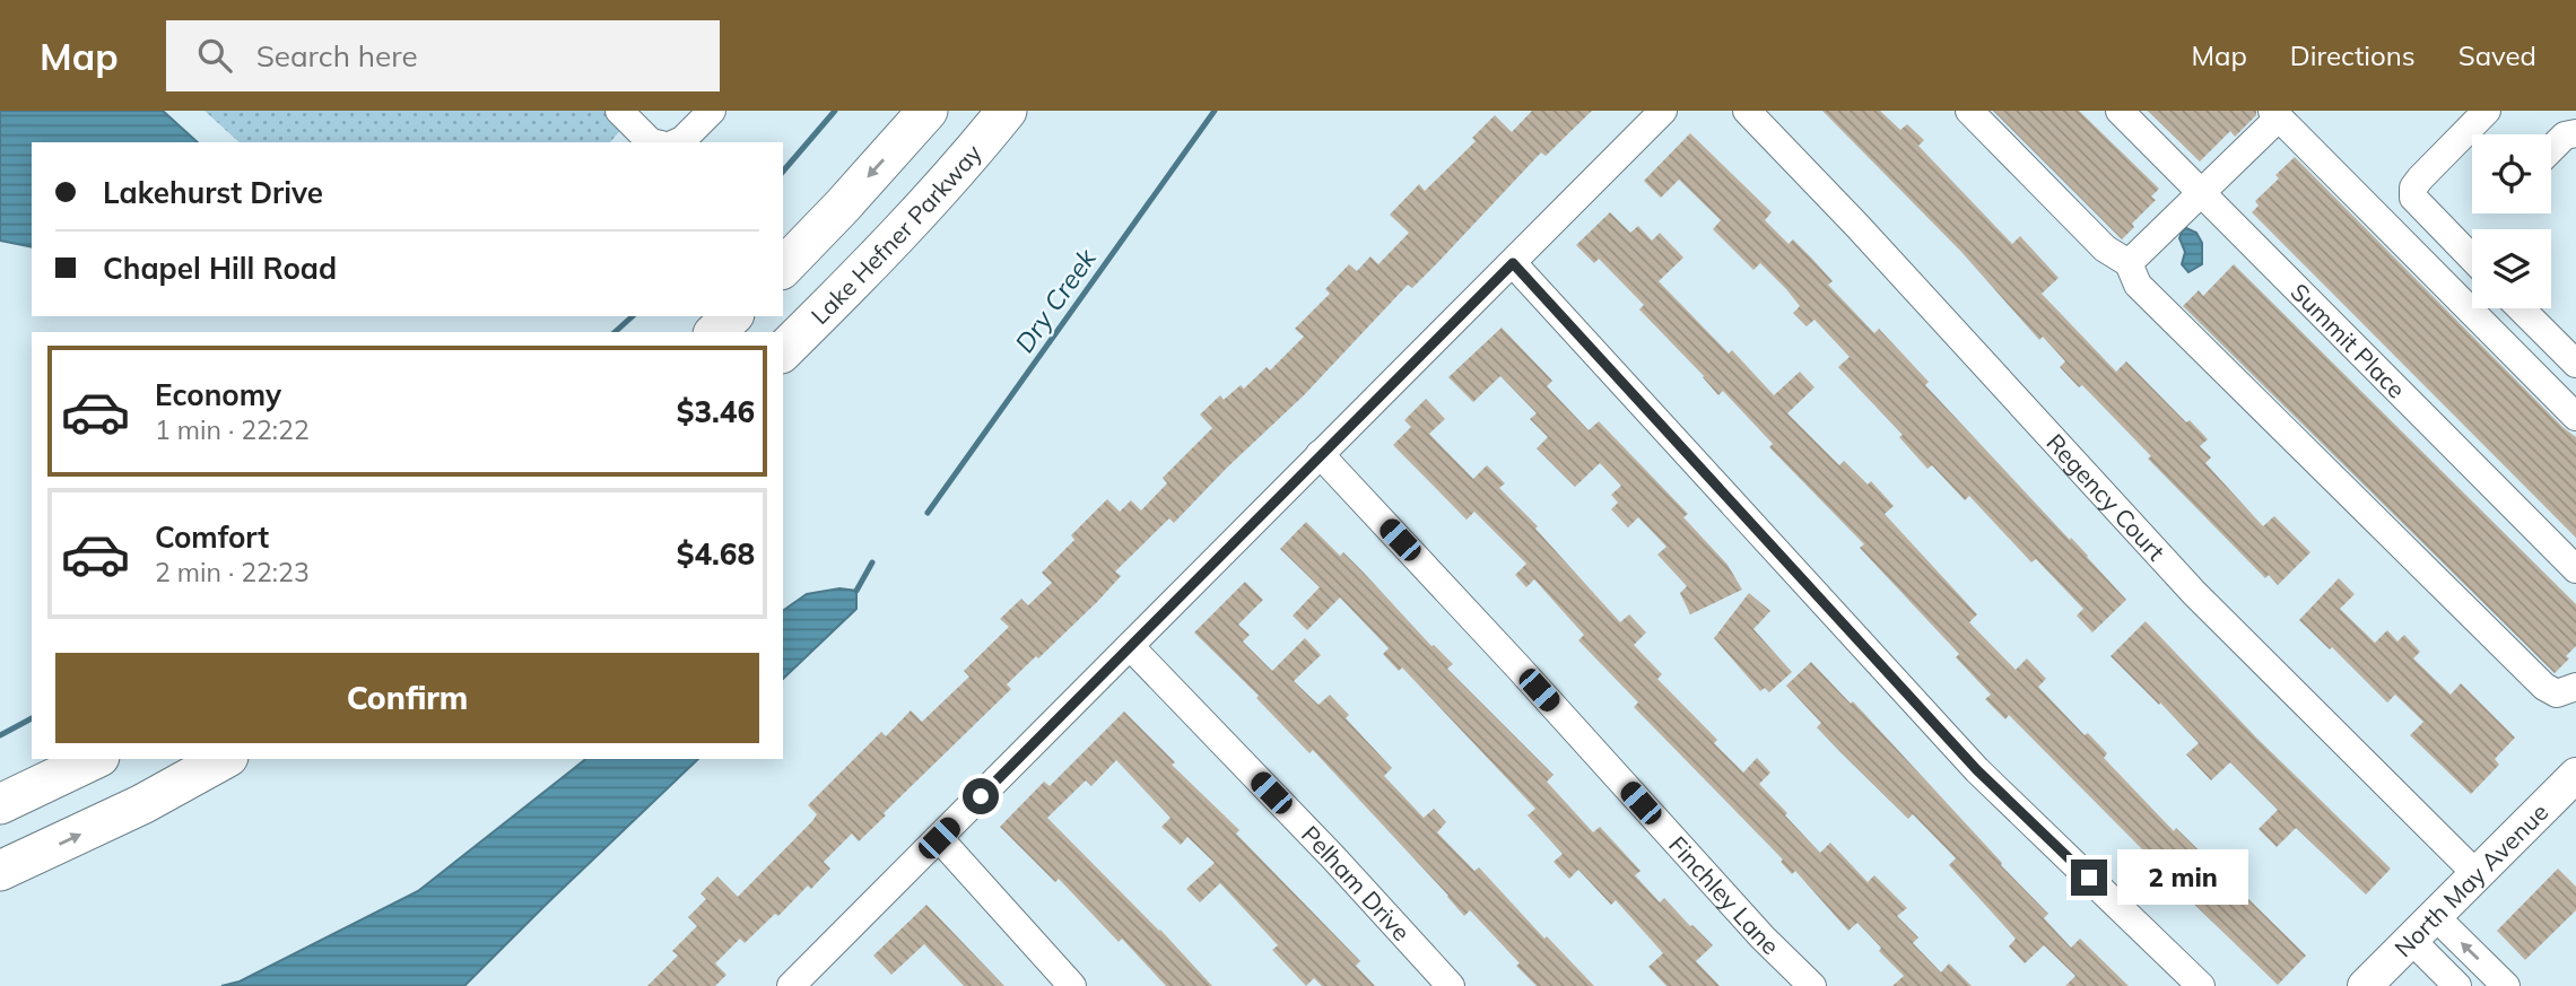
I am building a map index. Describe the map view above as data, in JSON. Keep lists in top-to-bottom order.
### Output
{
  "streets": {
    "highway": ["Lake Hefner Parkway"],
    "main road": ["North May Avenue"],
    "street": [
      "Summit Place",
      "Regency Court",
      "Pelham Drive",
      "Finchley Lane"
    ]
  },
  "crossings": [
    ["Regency Court", "North May Avenue"]
  ],
  "water": ["Dry Creek"],
  "page": {
    "header": "Map",
    "search": "Search here",
    "nav": ["Map", "Directions", "Saved"],
    "banner": ["Lakehurst Drive", "Chapel Hill Road"],
    "list": [
      {
        "name": "Economy",
        "note": "1 min · 22:22",
        "value": "$3.46"
      },
      {
        "name": "Comfort",
        "note": "2 min · 22:23",
        "value": "$4.68"
      }
    ],
    "buttons": "Confirm",
    "bubble": "2 min"
  }
}
